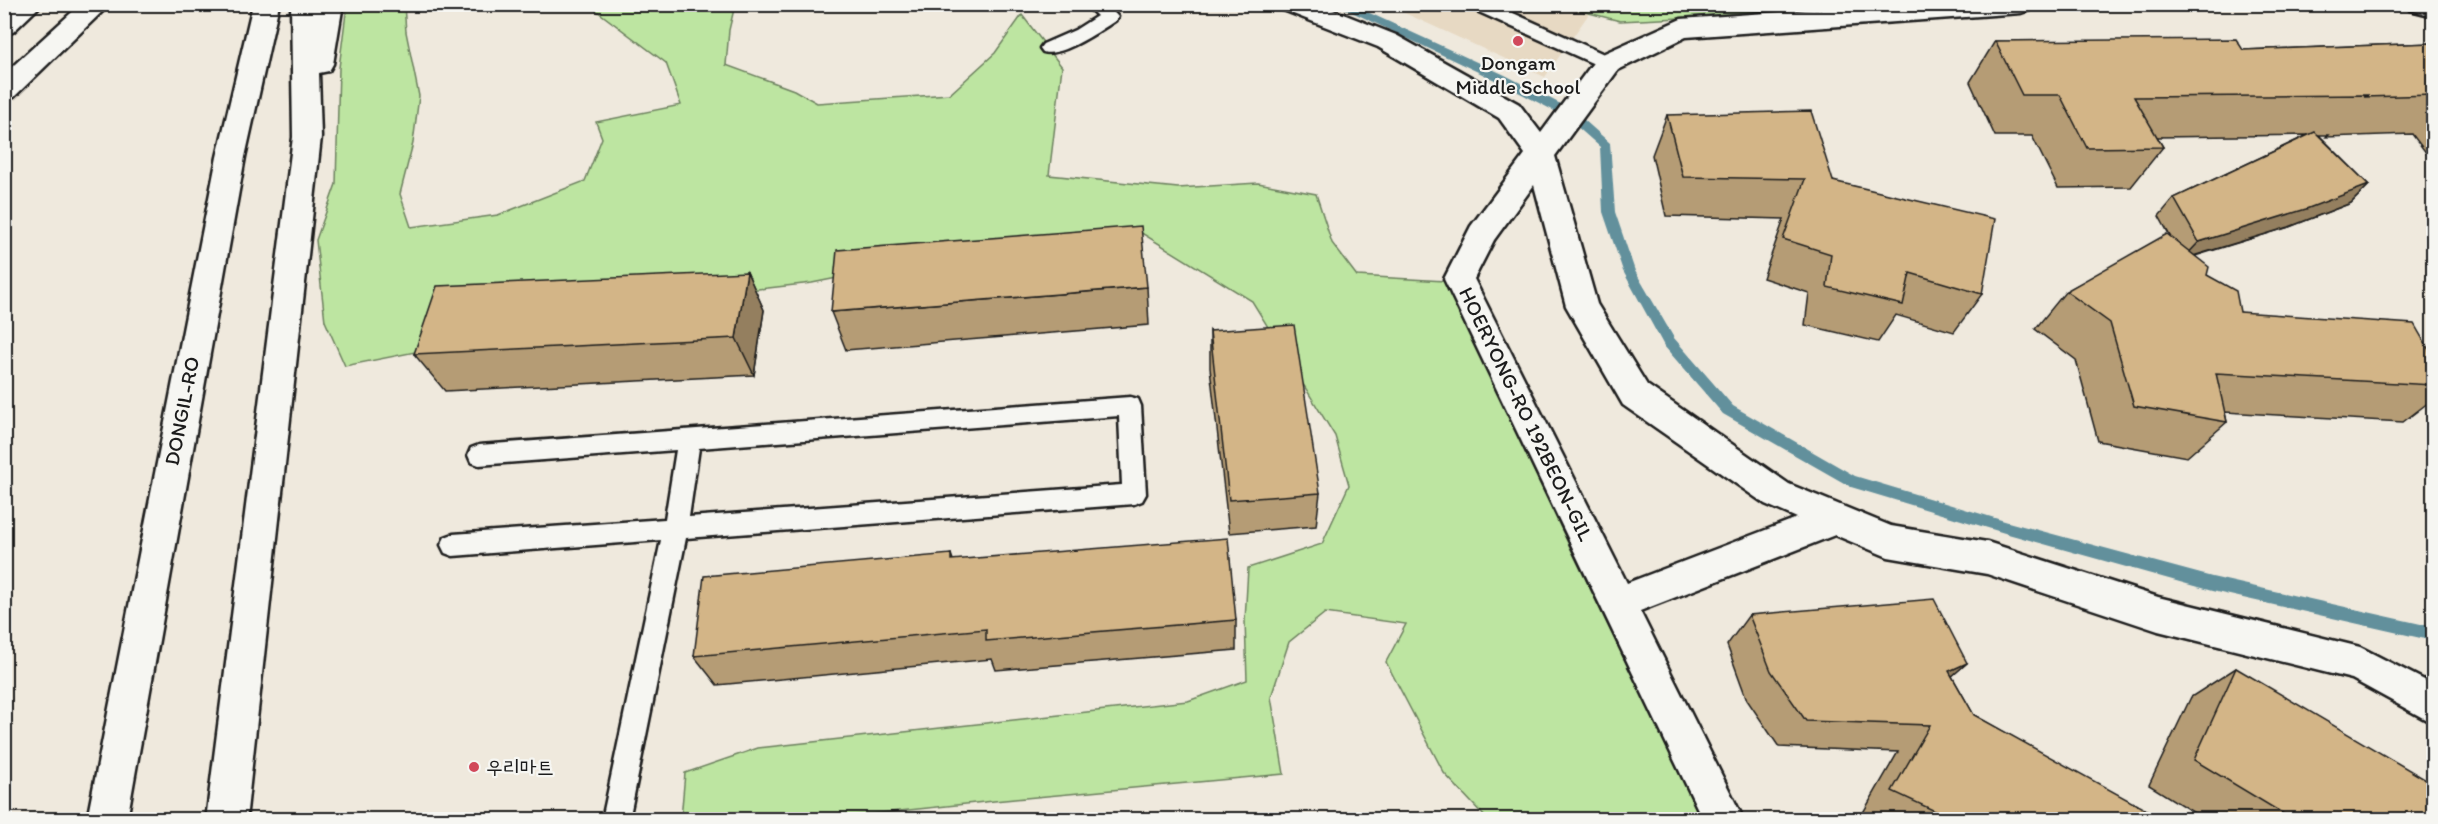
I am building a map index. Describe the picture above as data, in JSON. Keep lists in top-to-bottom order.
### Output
{
  "streets": {
    "street": ["DONGIL-RO", "HOERYONG-RO 192BEON-GIL"]
  },
  "places": ["Dongam Middle School", "우리마트"]
}
